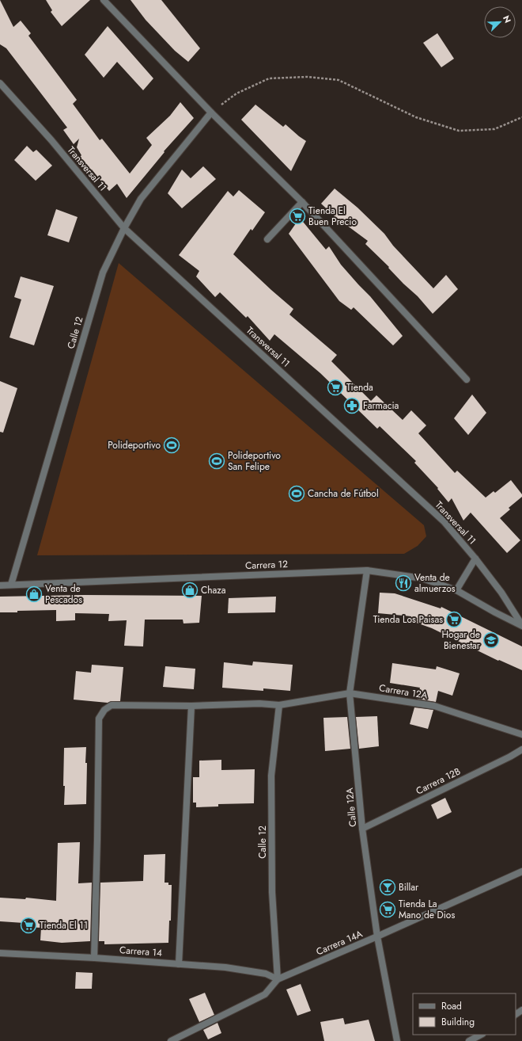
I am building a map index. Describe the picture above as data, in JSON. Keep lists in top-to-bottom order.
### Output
{
  "streets": {
    "street": [
      "Transversal 11",
      "Calle 12",
      "Carrera 12",
      "Carrera 12A",
      "Carrera 12B",
      "Calle 12A",
      "Carrera 14A",
      "Carrera 14"
    ]
  },
  "crossings": [
    ["Transversal 11", "Calle 12"],
    ["Transversal 11", "Carrera 12"],
    ["Calle 12", "Carrera 12"],
    ["Calle 12", "Carrera 12A"],
    ["Calle 12", "Carrera 14A"],
    ["Calle 12", "Carrera 14"],
    ["Carrera 12", "Calle 12A"],
    ["Carrera 12A", "Calle 12A"],
    ["Carrera 12A", "Carrera 14"],
    ["Carrera 12B", "Calle 12A"],
    ["Calle 12A", "Carrera 14A"],
    ["Carrera 14A", "Carrera 14"]
  ],
  "places": {
    "supermarket": [
      "Tienda El Buen Precio",
      "Tienda",
      "Tienda Los Paisas",
      "Tienda La Mano de Dios",
      "Tienda El 11"
    ],
    "pharmacy": ["Farmacia"],
    "sports": ["Polideportivo", "Polideportivo San Felipe", "Cancha de Fútbol"],
    "restaurant": ["Venta de almuerzos"],
    "shop": ["Chaza", "Venta de Pescados"],
    "school or university": ["Hogar de Bienestar"],
    "bar": ["Billar"]
  },
  "legend": ["Road", "Building"],
  "north": "top right"
}
